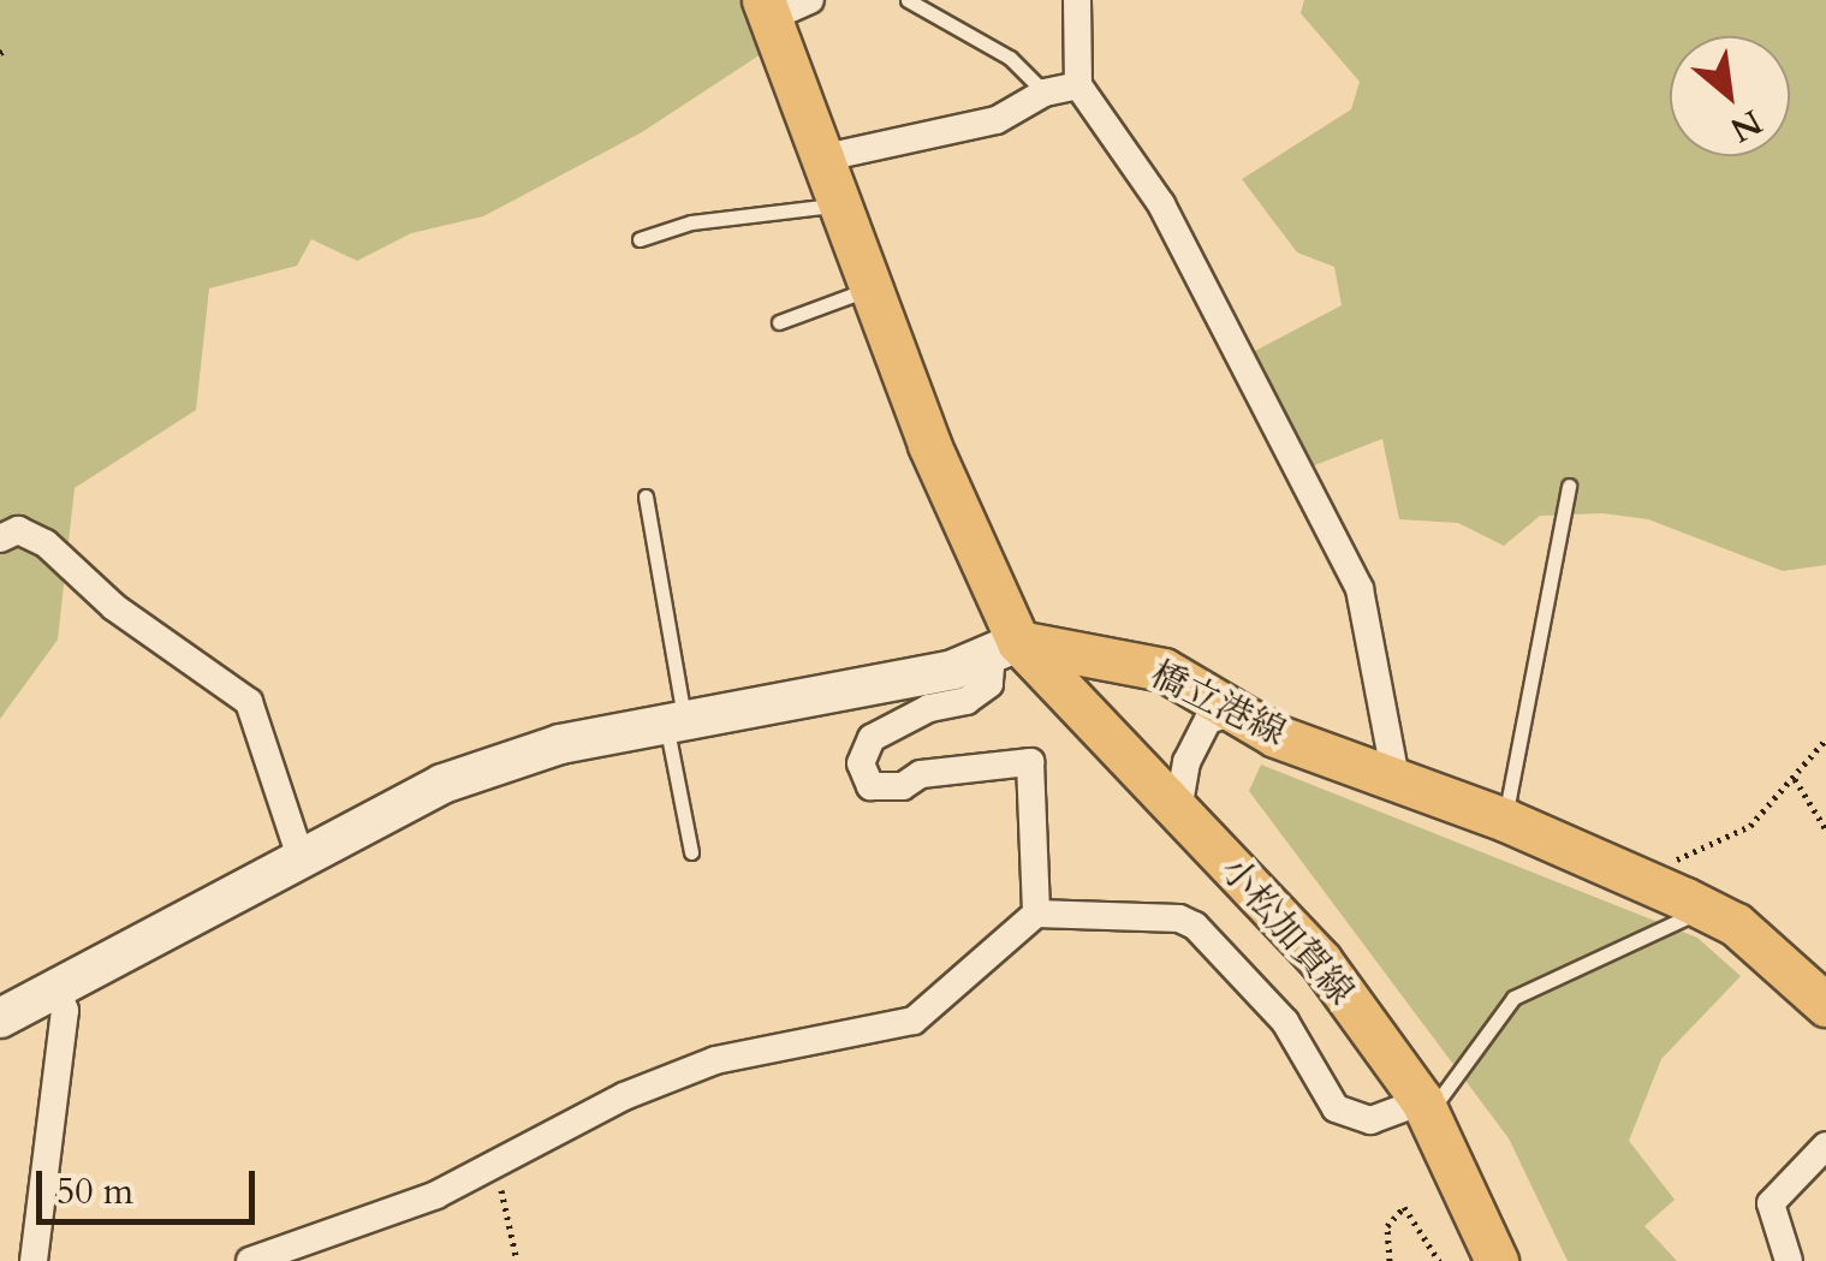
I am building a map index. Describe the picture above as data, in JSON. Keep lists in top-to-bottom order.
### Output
{
  "streets": {
    "main road": ["橋立港線", "小松加賀線"]
  },
  "crossings": [
    ["橋立港線", "小松加賀線"]
  ],
  "scale_bar": "50 m",
  "north": "bottom right"
}
